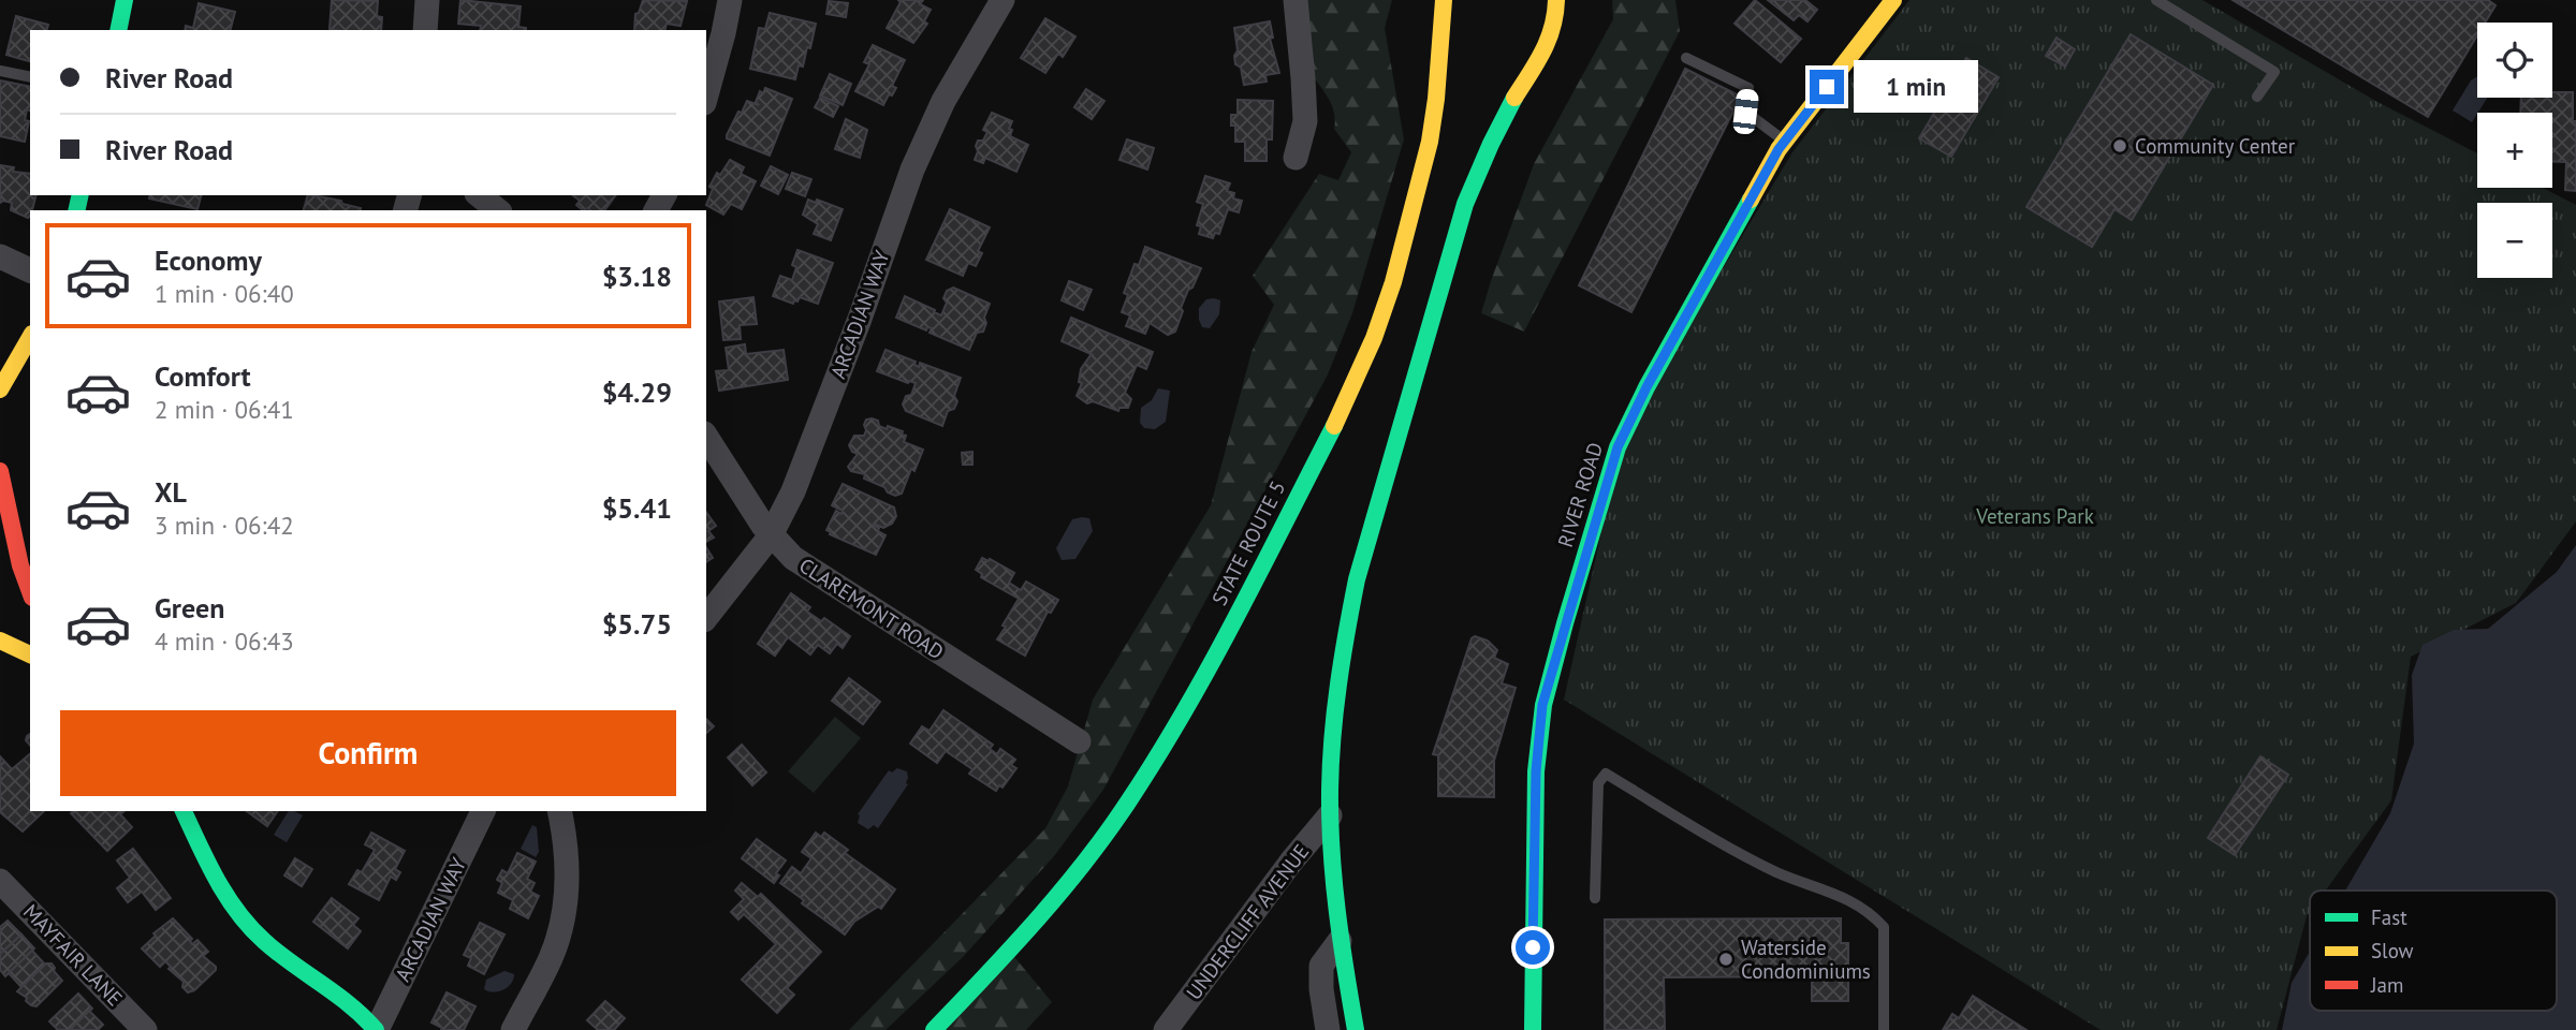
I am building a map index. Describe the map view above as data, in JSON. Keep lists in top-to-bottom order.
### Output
{
  "streets": {
    "main road": ["RIVER ROAD", "STATE ROUTE 5"],
    "street": [
      "ARCADIAN WAY",
      "CLAREMONT ROAD",
      "UNDERCLIFF AVENUE",
      "MAYFAIR LANE"
    ]
  },
  "crossings": [
    ["ARCADIAN WAY", "CLAREMONT ROAD"]
  ],
  "parks": ["Veterans Park"],
  "places": ["Community Center", "Waterside Condominiums"],
  "legend": ["Fast", "Slow", "Jam"],
  "page": {
    "map_buttons": ["+", "−"],
    "banner": ["River Road", "River Road"],
    "bubble": "1 min",
    "list": [
      {
        "name": "Economy",
        "note": "1 min · 06:40",
        "value": "$3.18"
      },
      {
        "name": "Comfort",
        "note": "2 min · 06:41",
        "value": "$4.29"
      },
      {
        "name": "XL",
        "note": "3 min · 06:42",
        "value": "$5.41"
      },
      {
        "name": "Green",
        "note": "4 min · 06:43",
        "value": "$5.75"
      }
    ],
    "buttons": "Confirm"
  }
}
